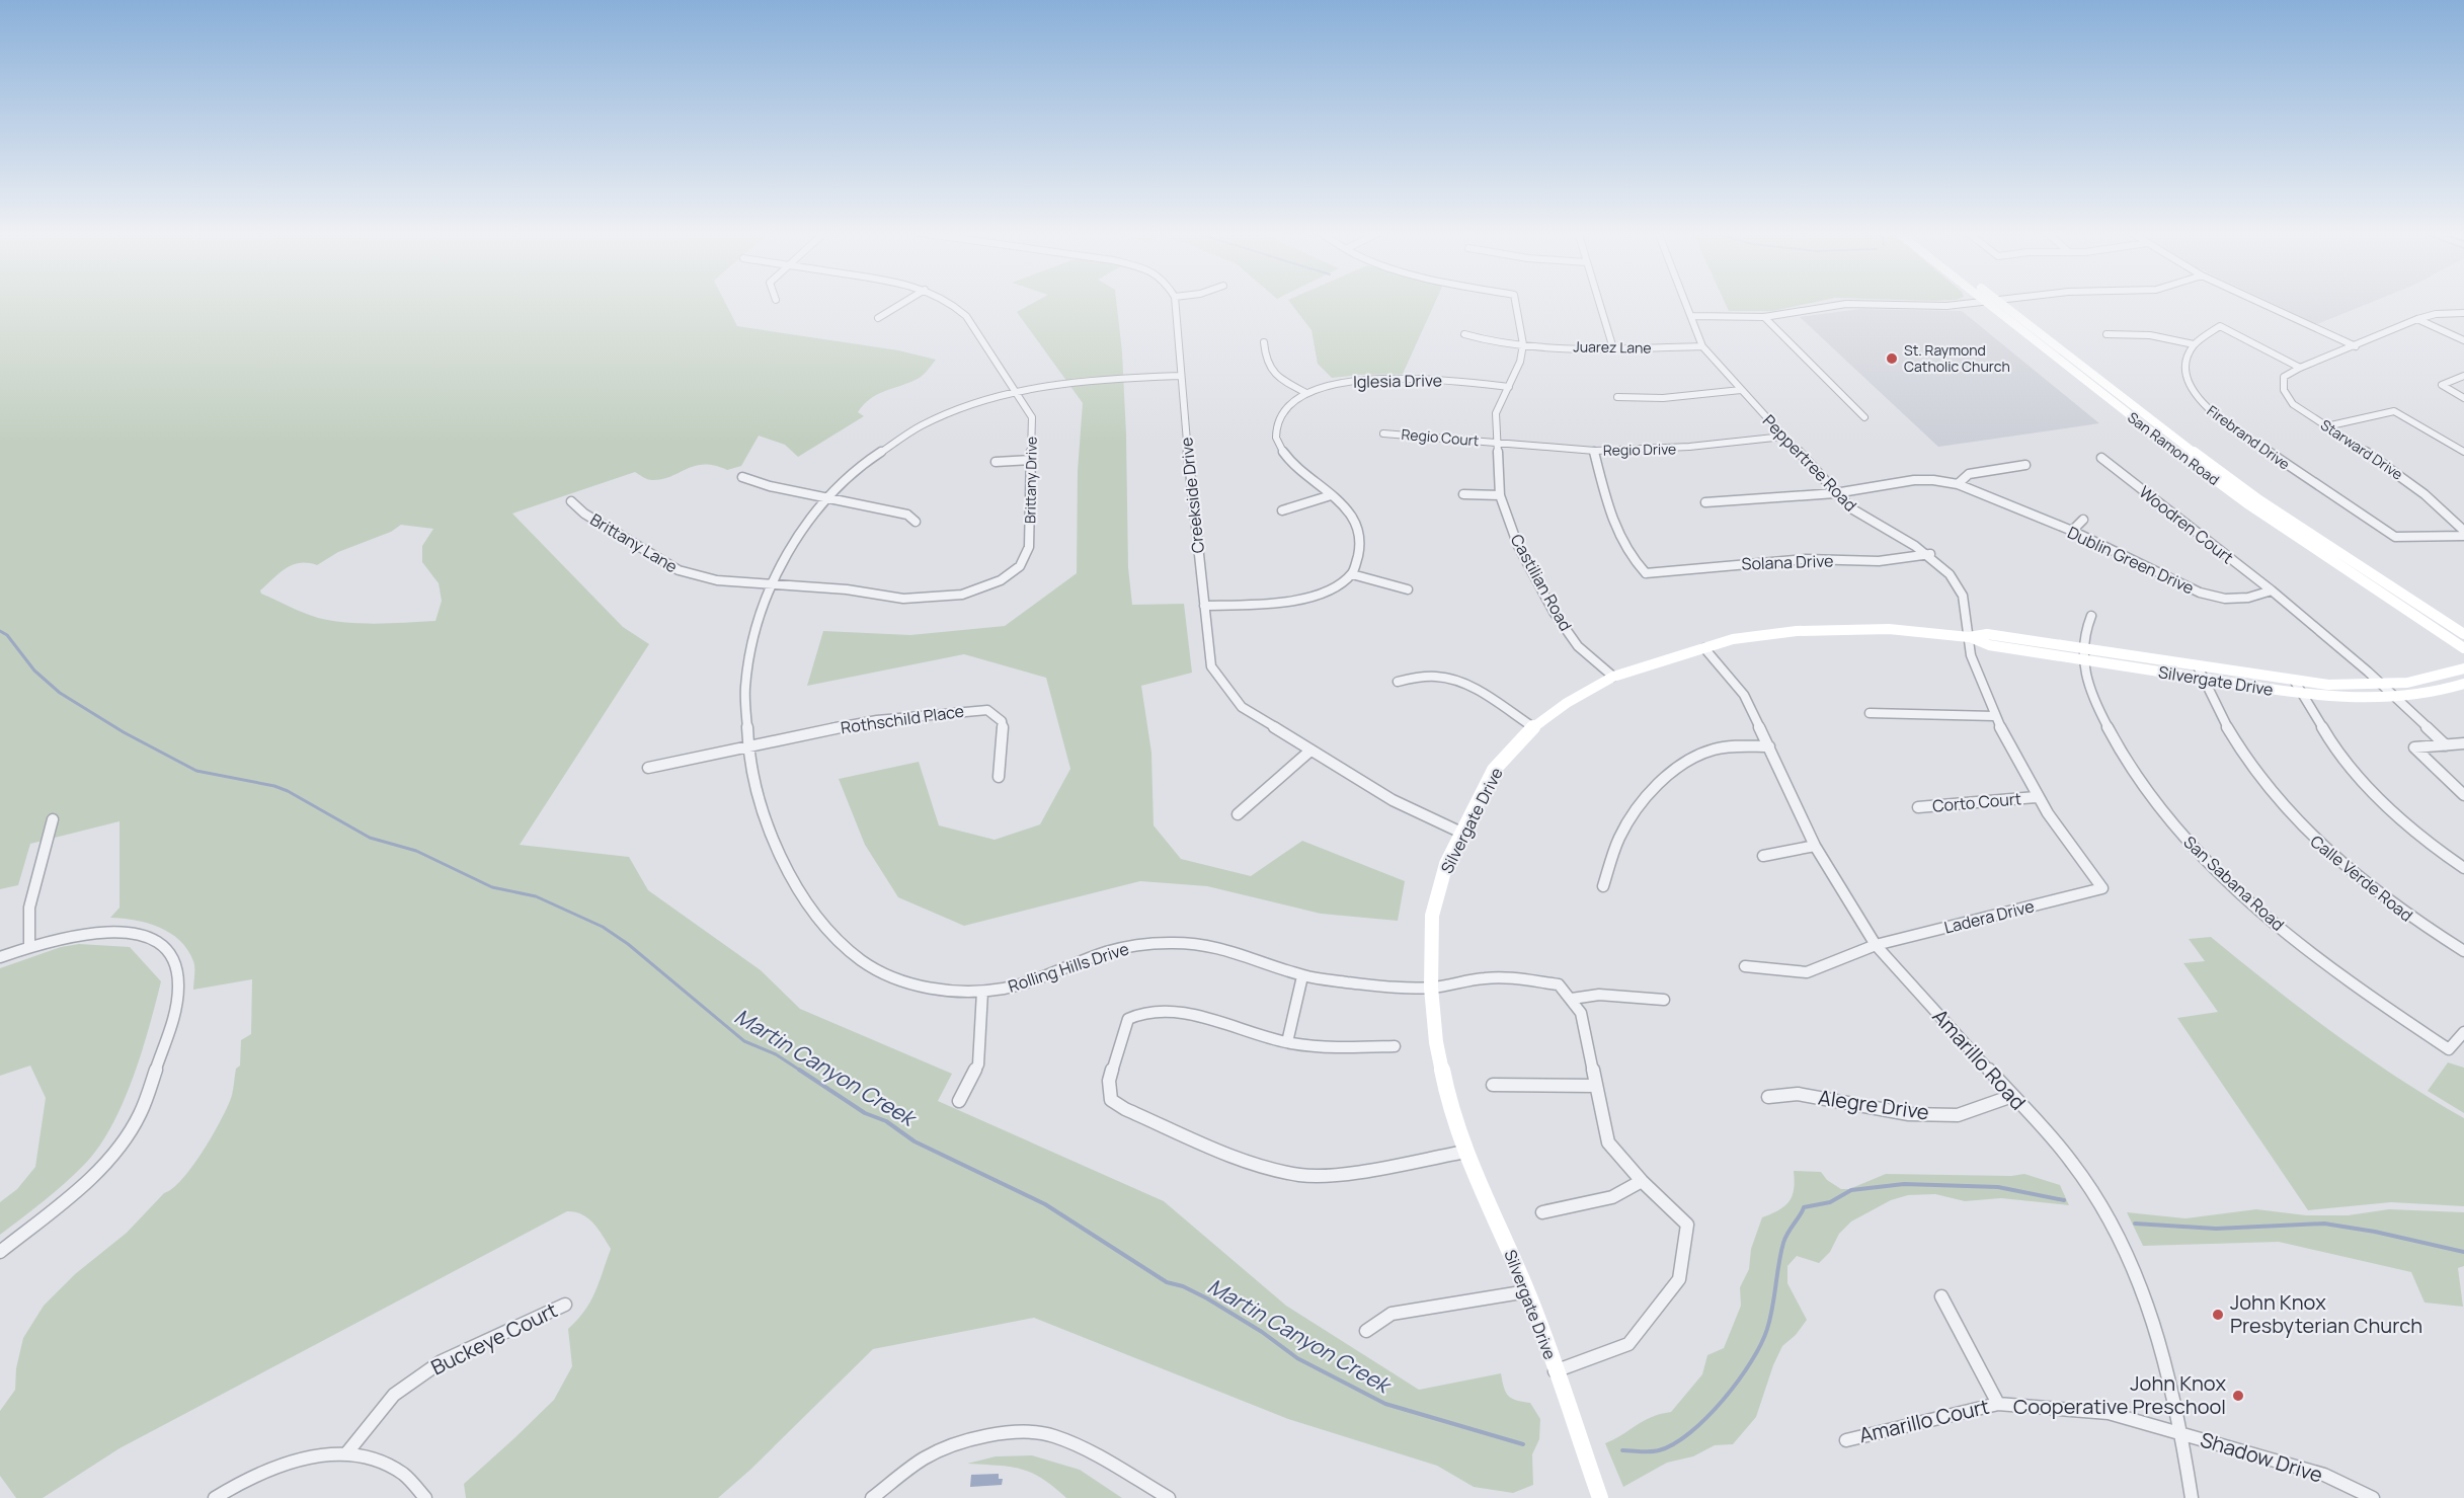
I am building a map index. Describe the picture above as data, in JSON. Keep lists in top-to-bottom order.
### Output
{
  "streets": {
    "street": [
      "Juarez Lane",
      "Iglesia Drive",
      "Regio Court",
      "Firebrand Drive",
      "San Ramon Road",
      "Regio Drive",
      "Starward Drive",
      "Peppertree Road",
      "Brittany Drive",
      "Creekside Drive",
      "Woodren Court",
      "Brittany Lane",
      "Dublin Green Drive",
      "Solana Drive",
      "Castilian Road",
      "Silvergate Drive",
      "Rothschild Place",
      "Corto Court",
      "Calle Verde Road",
      "San Sabana Road",
      "Ladera Drive",
      "Rolling Hills Drive",
      "Amarillo Road",
      "Alegre Drive",
      "Buckeye Court",
      "Amarillo Court",
      "Shadow Drive"
    ]
  },
  "crossings": [
    ["Juarez Lane", "Peppertree Road"],
    ["Juarez Lane", "Castilian Road"],
    ["Iglesia Drive", "Castilian Road"],
    ["Regio Court", "Regio Drive"],
    ["Regio Court", "Castilian Road"],
    ["Firebrand Drive", "Starward Drive"],
    ["Regio Drive", "Peppertree Road"],
    ["Regio Drive", "Solana Drive"],
    ["Regio Drive", "Castilian Road"],
    ["Peppertree Road", "Dublin Green Drive"],
    ["Peppertree Road", "Solana Drive"],
    ["Peppertree Road", "Silvergate Drive"],
    ["Peppertree Road", "Corto Court"],
    ["Peppertree Road", "Ladera Drive"],
    ["Brittany Drive", "Brittany Lane"],
    ["Brittany Drive", "Rolling Hills Drive"],
    ["Creekside Drive", "Silvergate Drive"],
    ["Creekside Drive", "Rolling Hills Drive"],
    ["Woodren Court", "Dublin Green Drive"],
    ["Brittany Lane", "Rolling Hills Drive"],
    ["Castilian Road", "Silvergate Drive"],
    ["Silvergate Drive", "Calle Verde Road"],
    ["Silvergate Drive", "San Sabana Road"],
    ["Silvergate Drive", "Rolling Hills Drive"],
    ["Silvergate Drive", "Amarillo Road"],
    ["Rothschild Place", "Rolling Hills Drive"],
    ["Ladera Drive", "Amarillo Road"],
    ["Amarillo Road", "Alegre Drive"],
    ["Amarillo Road", "Amarillo Court"],
    ["Amarillo Road", "Shadow Drive"],
    ["Amarillo Court", "Shadow Drive"]
  ],
  "water": ["Martin Canyon Creek"],
  "places": ["St. Raymond Catholic Church", "John Knox Presbyterian Church", "John Knox Cooperative Preschool"]
}
